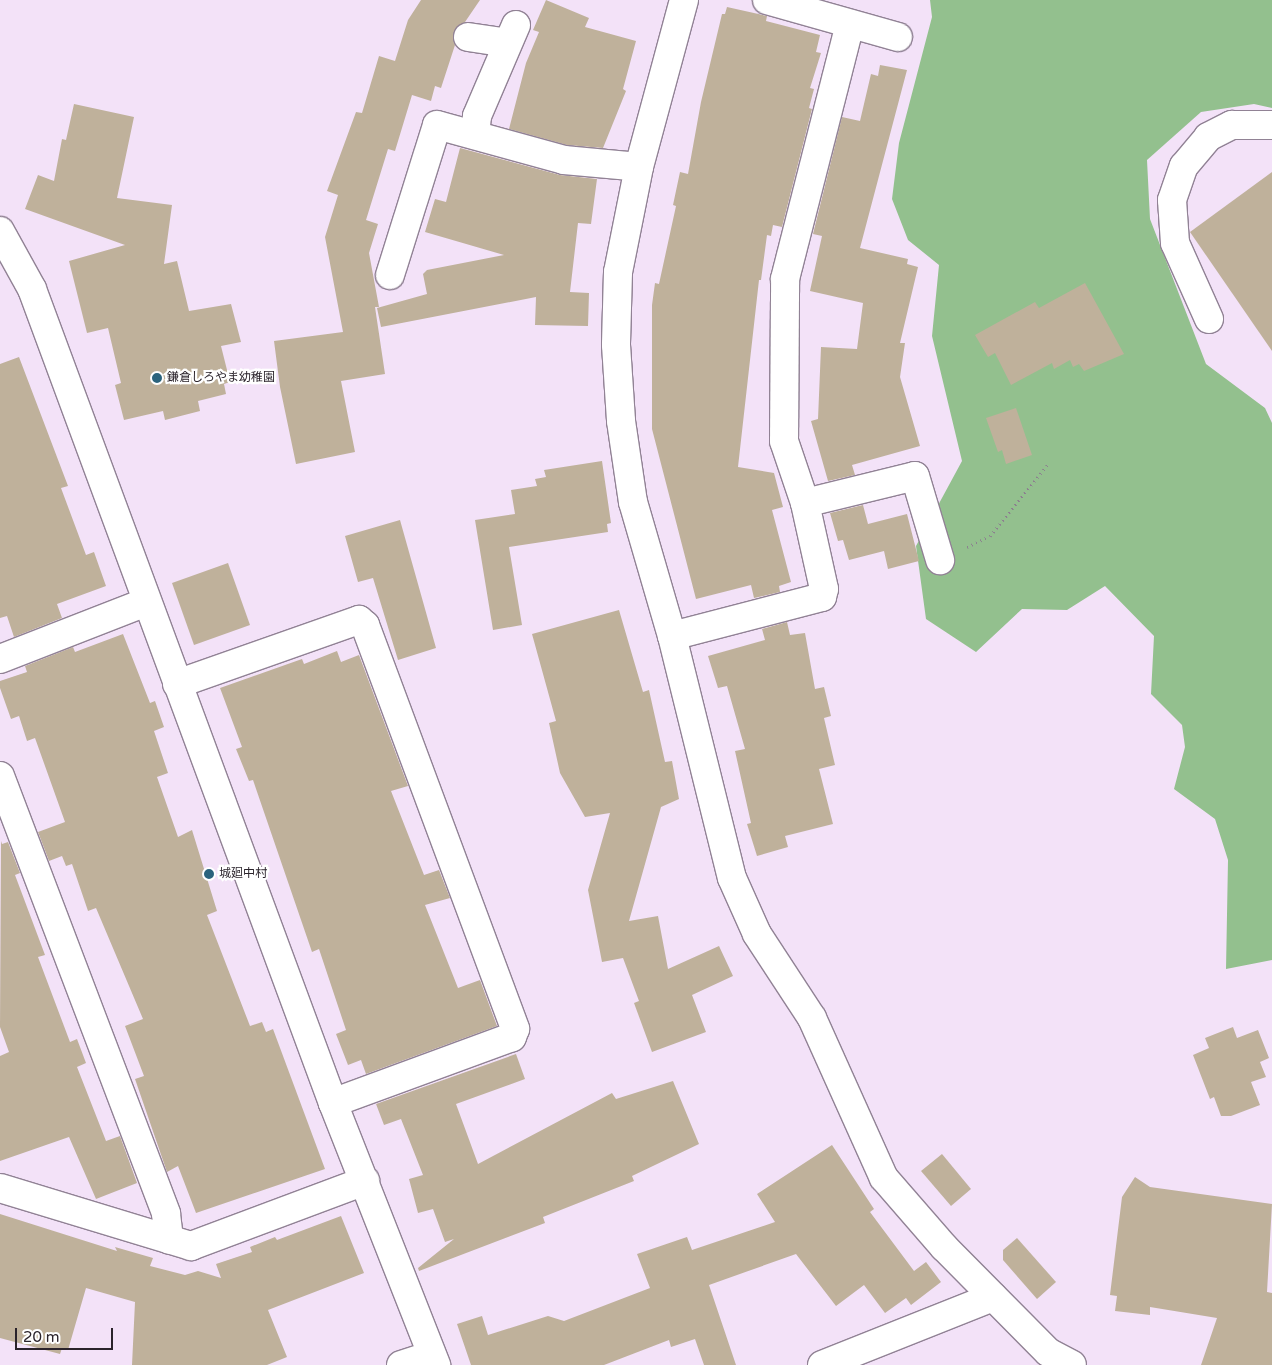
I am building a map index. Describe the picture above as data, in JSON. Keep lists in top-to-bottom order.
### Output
{
  "places": ["鎌倉しろやま幼稚園", "城廻中村"],
  "scale_bar": "20 m"
}
